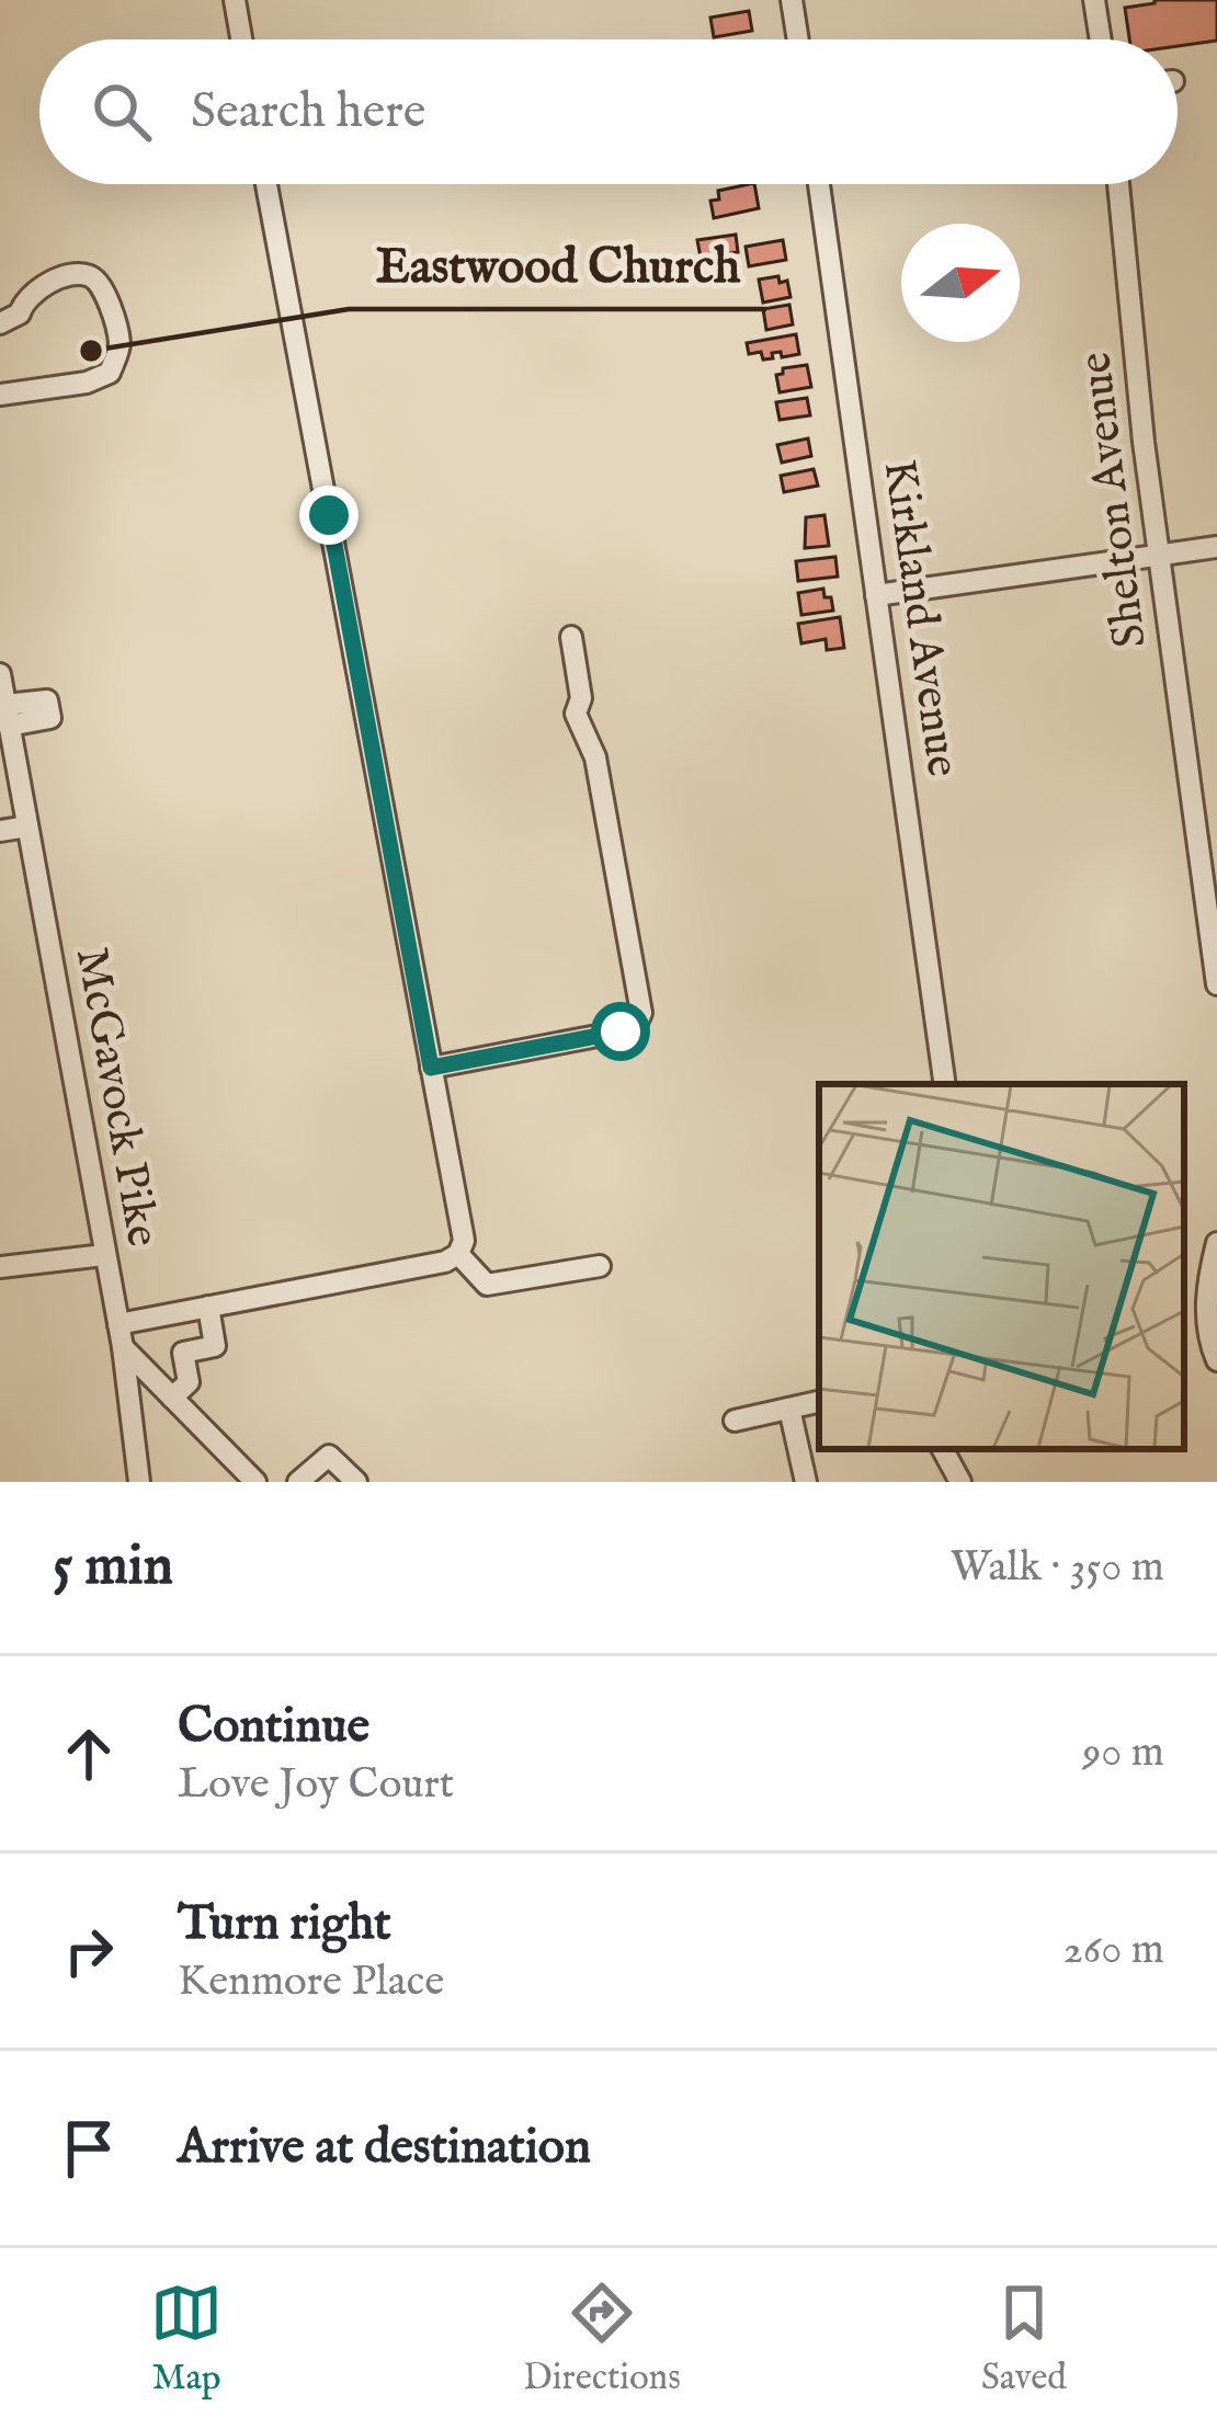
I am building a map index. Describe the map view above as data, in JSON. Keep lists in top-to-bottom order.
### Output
{
  "streets": {
    "street": ["Shelton Avenue", "Kirkland Avenue", "McGavock Pike"]
  },
  "places": ["Eastwood Church"],
  "north": "right",
  "page": {
    "search": "Search here",
    "heading": ["5 min", "Walk · 350 m"],
    "list": [
      ["Continue", "Love Joy Court", "90 m"],
      ["Turn right", "Kenmore Place", "260 m"],
      "Arrive at destination"
    ],
    "nav": ["Map", "Directions", "Saved"]
  }
}
